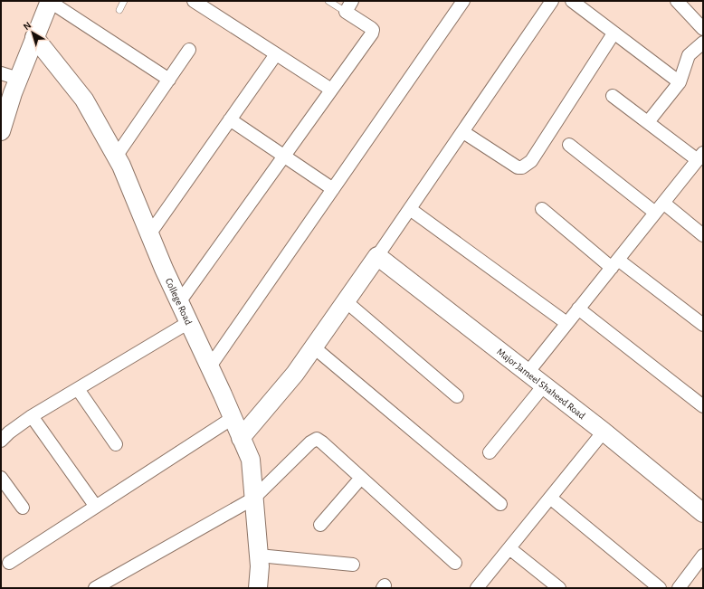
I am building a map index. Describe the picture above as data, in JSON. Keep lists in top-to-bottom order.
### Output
{
  "streets": {
    "street": ["College Road", "Major Jameel Shaheed Road"]
  },
  "north": "top left"
}
